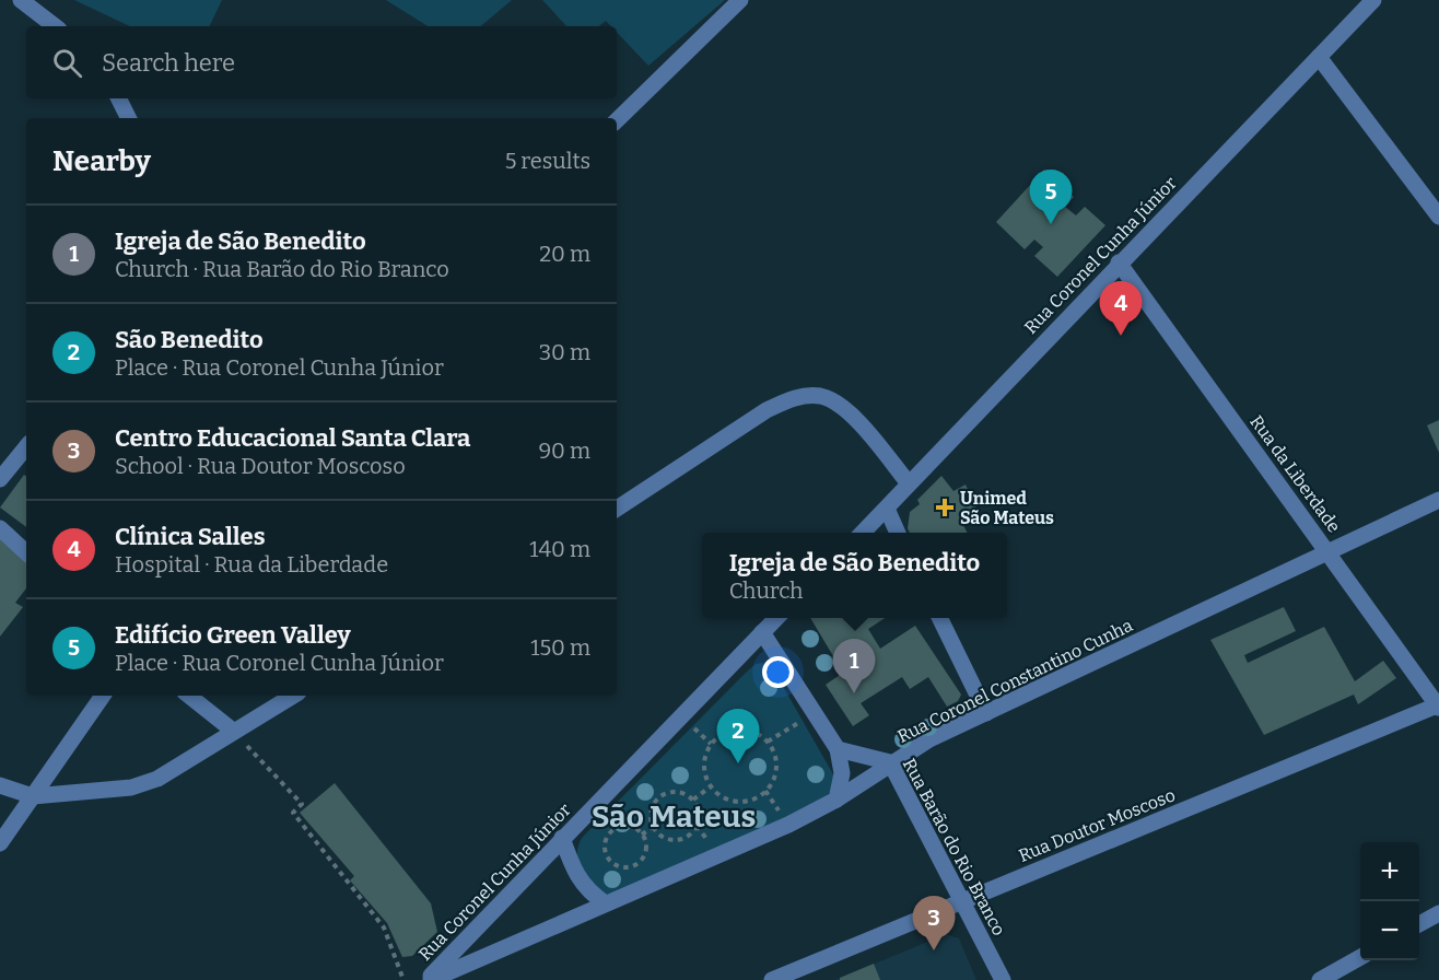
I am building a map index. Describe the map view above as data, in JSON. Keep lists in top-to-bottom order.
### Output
{
  "streets": {
    "street": [
      "Rua Coronel Cunha Júnior",
      "Rua da Liberdade",
      "Rua Coronel Constantino Cunha",
      "Rua Doutor Moscoso",
      "Rua Barão do Rio Branco"
    ]
  },
  "crossings": [
    ["Rua Coronel Cunha Júnior", "Rua da Liberdade"],
    ["Rua Coronel Cunha Júnior", "Rua Coronel Constantino Cunha"],
    ["Rua da Liberdade", "Rua Coronel Constantino Cunha"],
    ["Rua da Liberdade", "Rua Doutor Moscoso"],
    ["Rua Coronel Constantino Cunha", "Rua Barão do Rio Branco"],
    ["Rua Doutor Moscoso", "Rua Barão do Rio Branco"]
  ],
  "districts": ["São Mateus"],
  "places": {
    "health": ["Unimed São Mateus"]
  },
  "page": {
    "search": "Search here",
    "heading": ["Nearby", "5 results"],
    "pins": [
      "5",
      "4",
      "1",
      "2",
      "3"
    ],
    "list": [
      {
        "mark": "1",
        "name": "Igreja de São Benedito",
        "note": "Church · Rua Barão do Rio Branco",
        "value": "20 m"
      },
      {
        "mark": "2",
        "name": "São Benedito",
        "note": "Place · Rua Coronel Cunha Júnior",
        "value": "30 m"
      },
      {
        "mark": "3",
        "name": "Centro Educacional Santa Clara",
        "note": "School · Rua Doutor Moscoso",
        "value": "90 m"
      },
      {
        "mark": "4",
        "name": "Clínica Salles",
        "note": "Hospital · Rua da Liberdade",
        "value": "140 m"
      },
      {
        "mark": "5",
        "name": "Edifício Green Valley",
        "note": "Place · Rua Coronel Cunha Júnior",
        "value": "150 m"
      }
    ],
    "popup": ["Igreja de São Benedito", "Church"],
    "map_buttons": ["+", "−"]
  }
}
